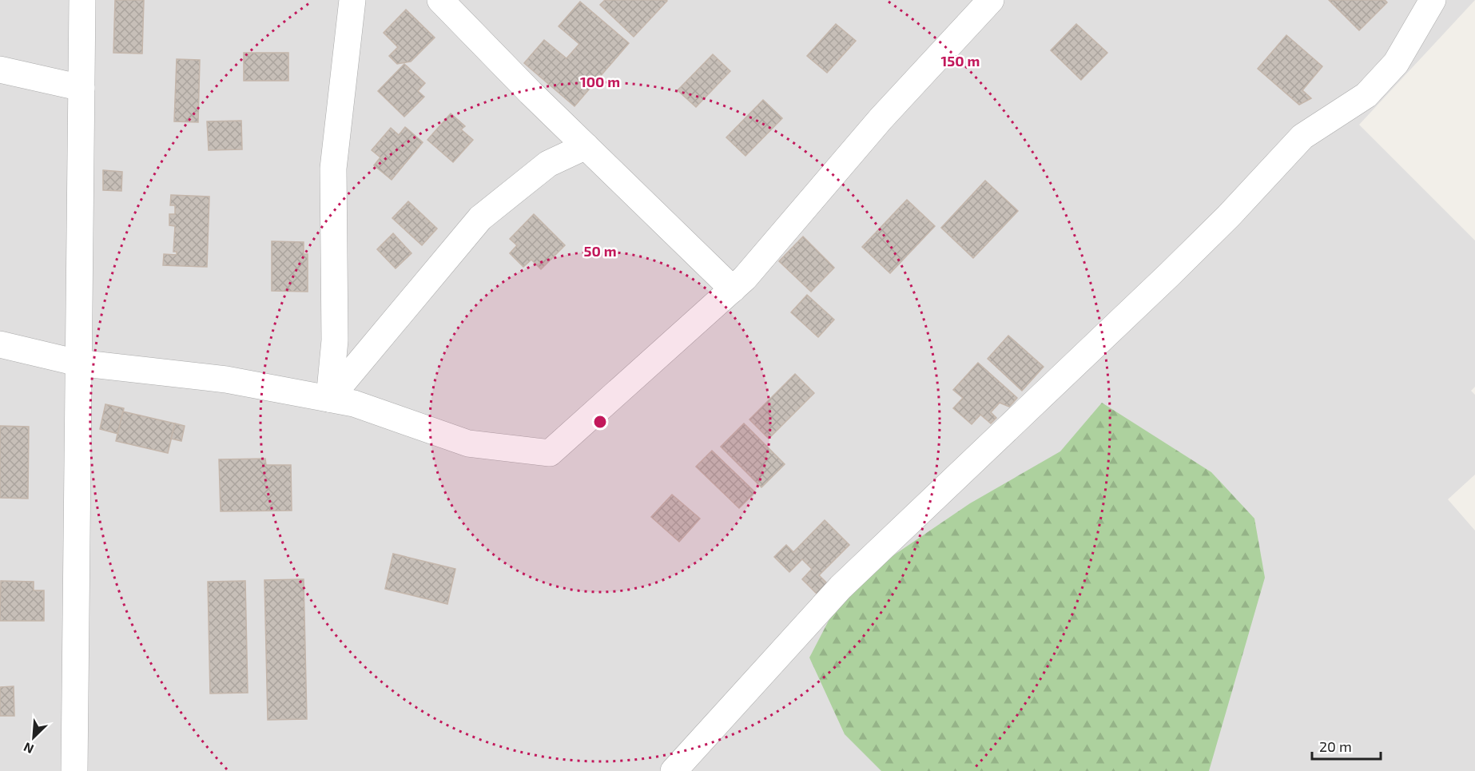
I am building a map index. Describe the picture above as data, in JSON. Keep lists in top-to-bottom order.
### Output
{
  "scale_bar": "20 m",
  "north": "bottom left",
  "rings": ["150 m", "100 m", "50 m"]
}
